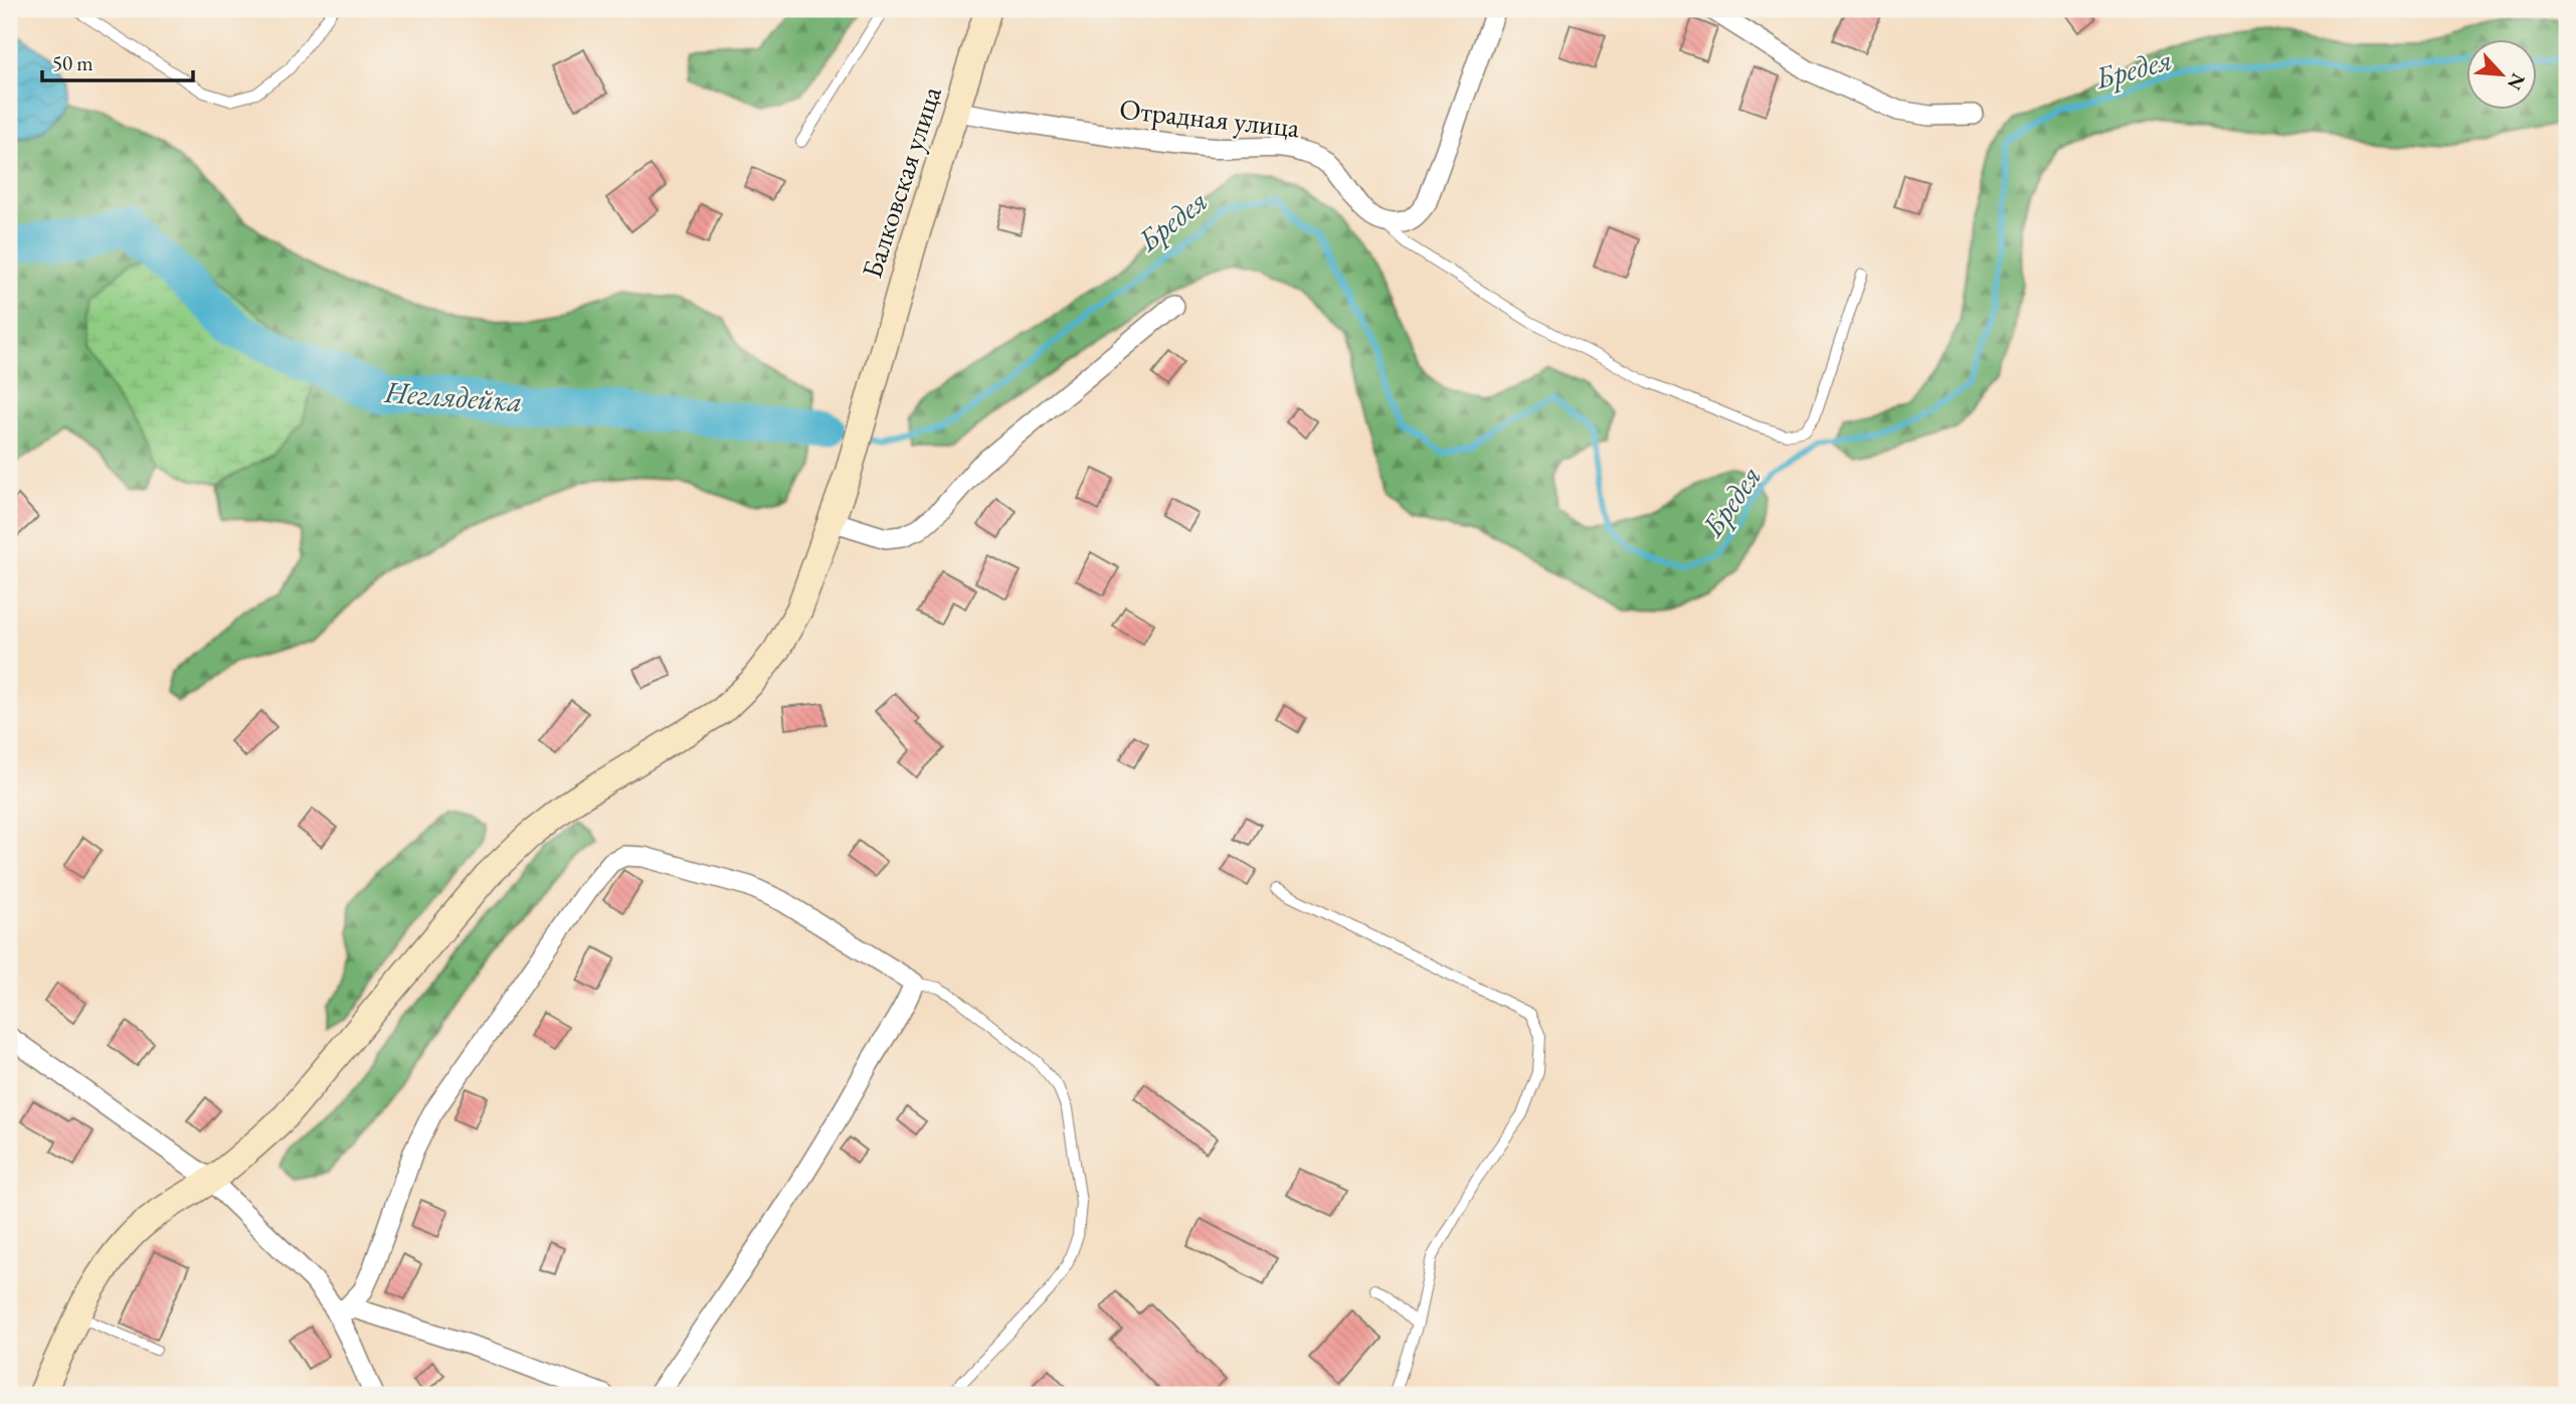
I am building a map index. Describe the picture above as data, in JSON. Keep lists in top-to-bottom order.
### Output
{
  "streets": {
    "main road": ["Балковская улица"],
    "street": ["Отрадная улица"]
  },
  "crossings": [
    ["Отрадная улица", "Балковская улица"]
  ],
  "water": ["Бредея", "Неглядейка"],
  "scale_bar": "50 m",
  "north": "bottom right"
}
